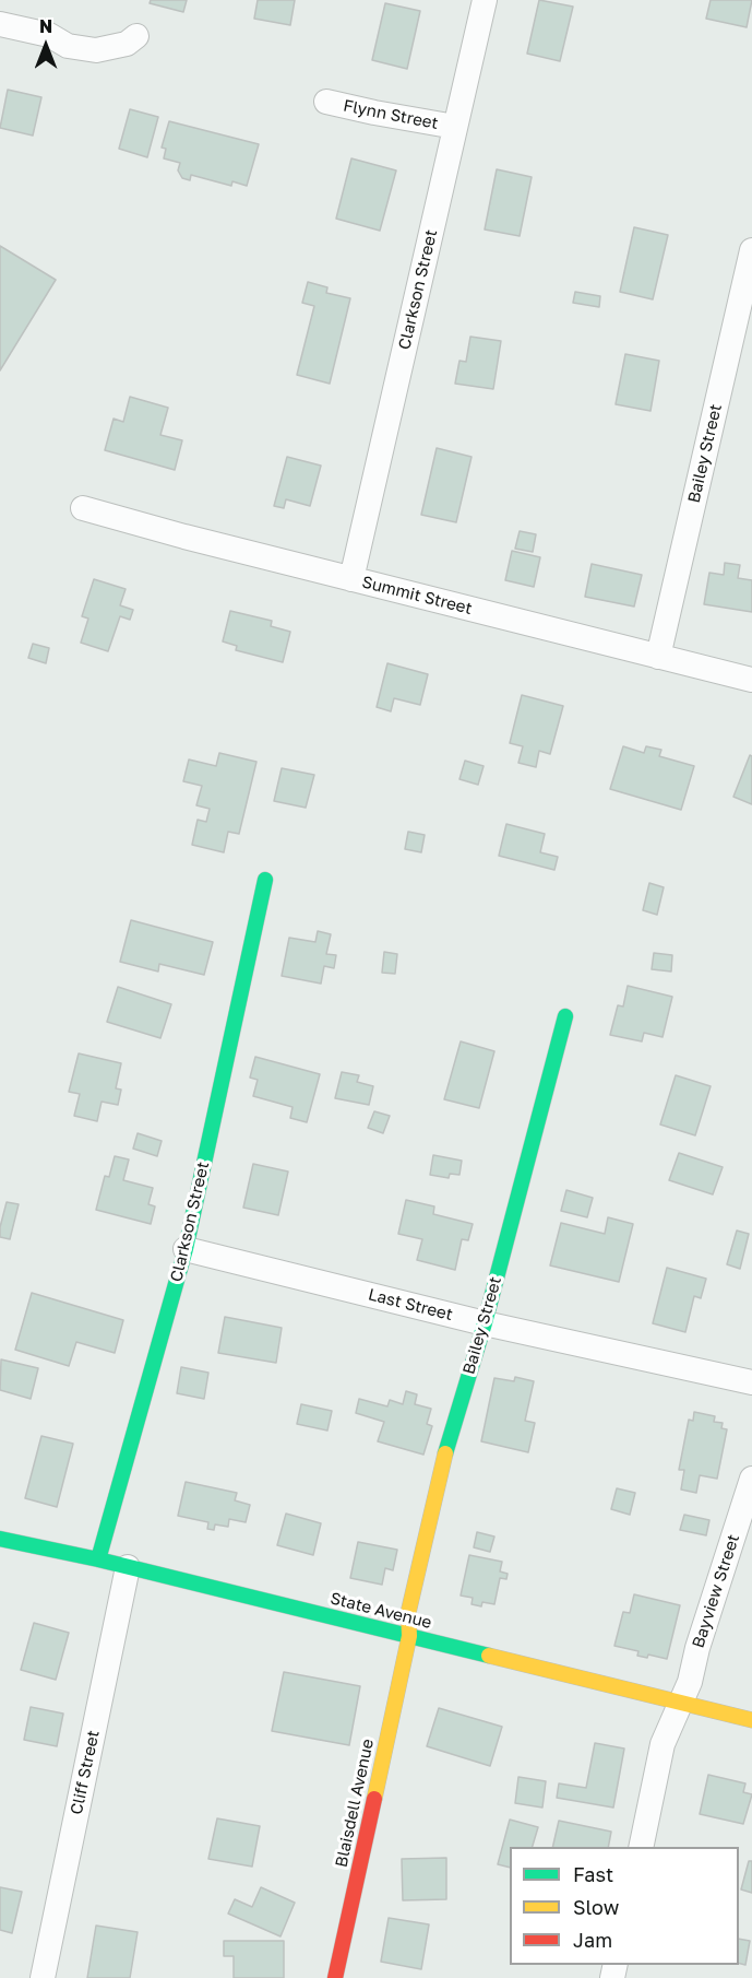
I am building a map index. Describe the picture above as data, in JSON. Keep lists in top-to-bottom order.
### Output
{
  "streets": {
    "street": [
      "Flynn Street",
      "Clarkson Street",
      "Bailey Street",
      "Summit Street",
      "Last Street",
      "Bayview Street",
      "State Avenue",
      "Cliff Street",
      "Blaisdell Avenue"
    ]
  },
  "crossings": [
    ["Flynn Street", "Clarkson Street"],
    ["Clarkson Street", "Summit Street"],
    ["Clarkson Street", "Last Street"],
    ["Clarkson Street", "State Avenue"],
    ["Bailey Street", "Summit Street"],
    ["Bailey Street", "Last Street"],
    ["Bailey Street", "State Avenue"],
    ["Bailey Street", "Blaisdell Avenue"],
    ["Bayview Street", "State Avenue"],
    ["State Avenue", "Cliff Street"],
    ["State Avenue", "Blaisdell Avenue"]
  ],
  "legend": ["Fast", "Slow", "Jam"],
  "north": "top"
}
